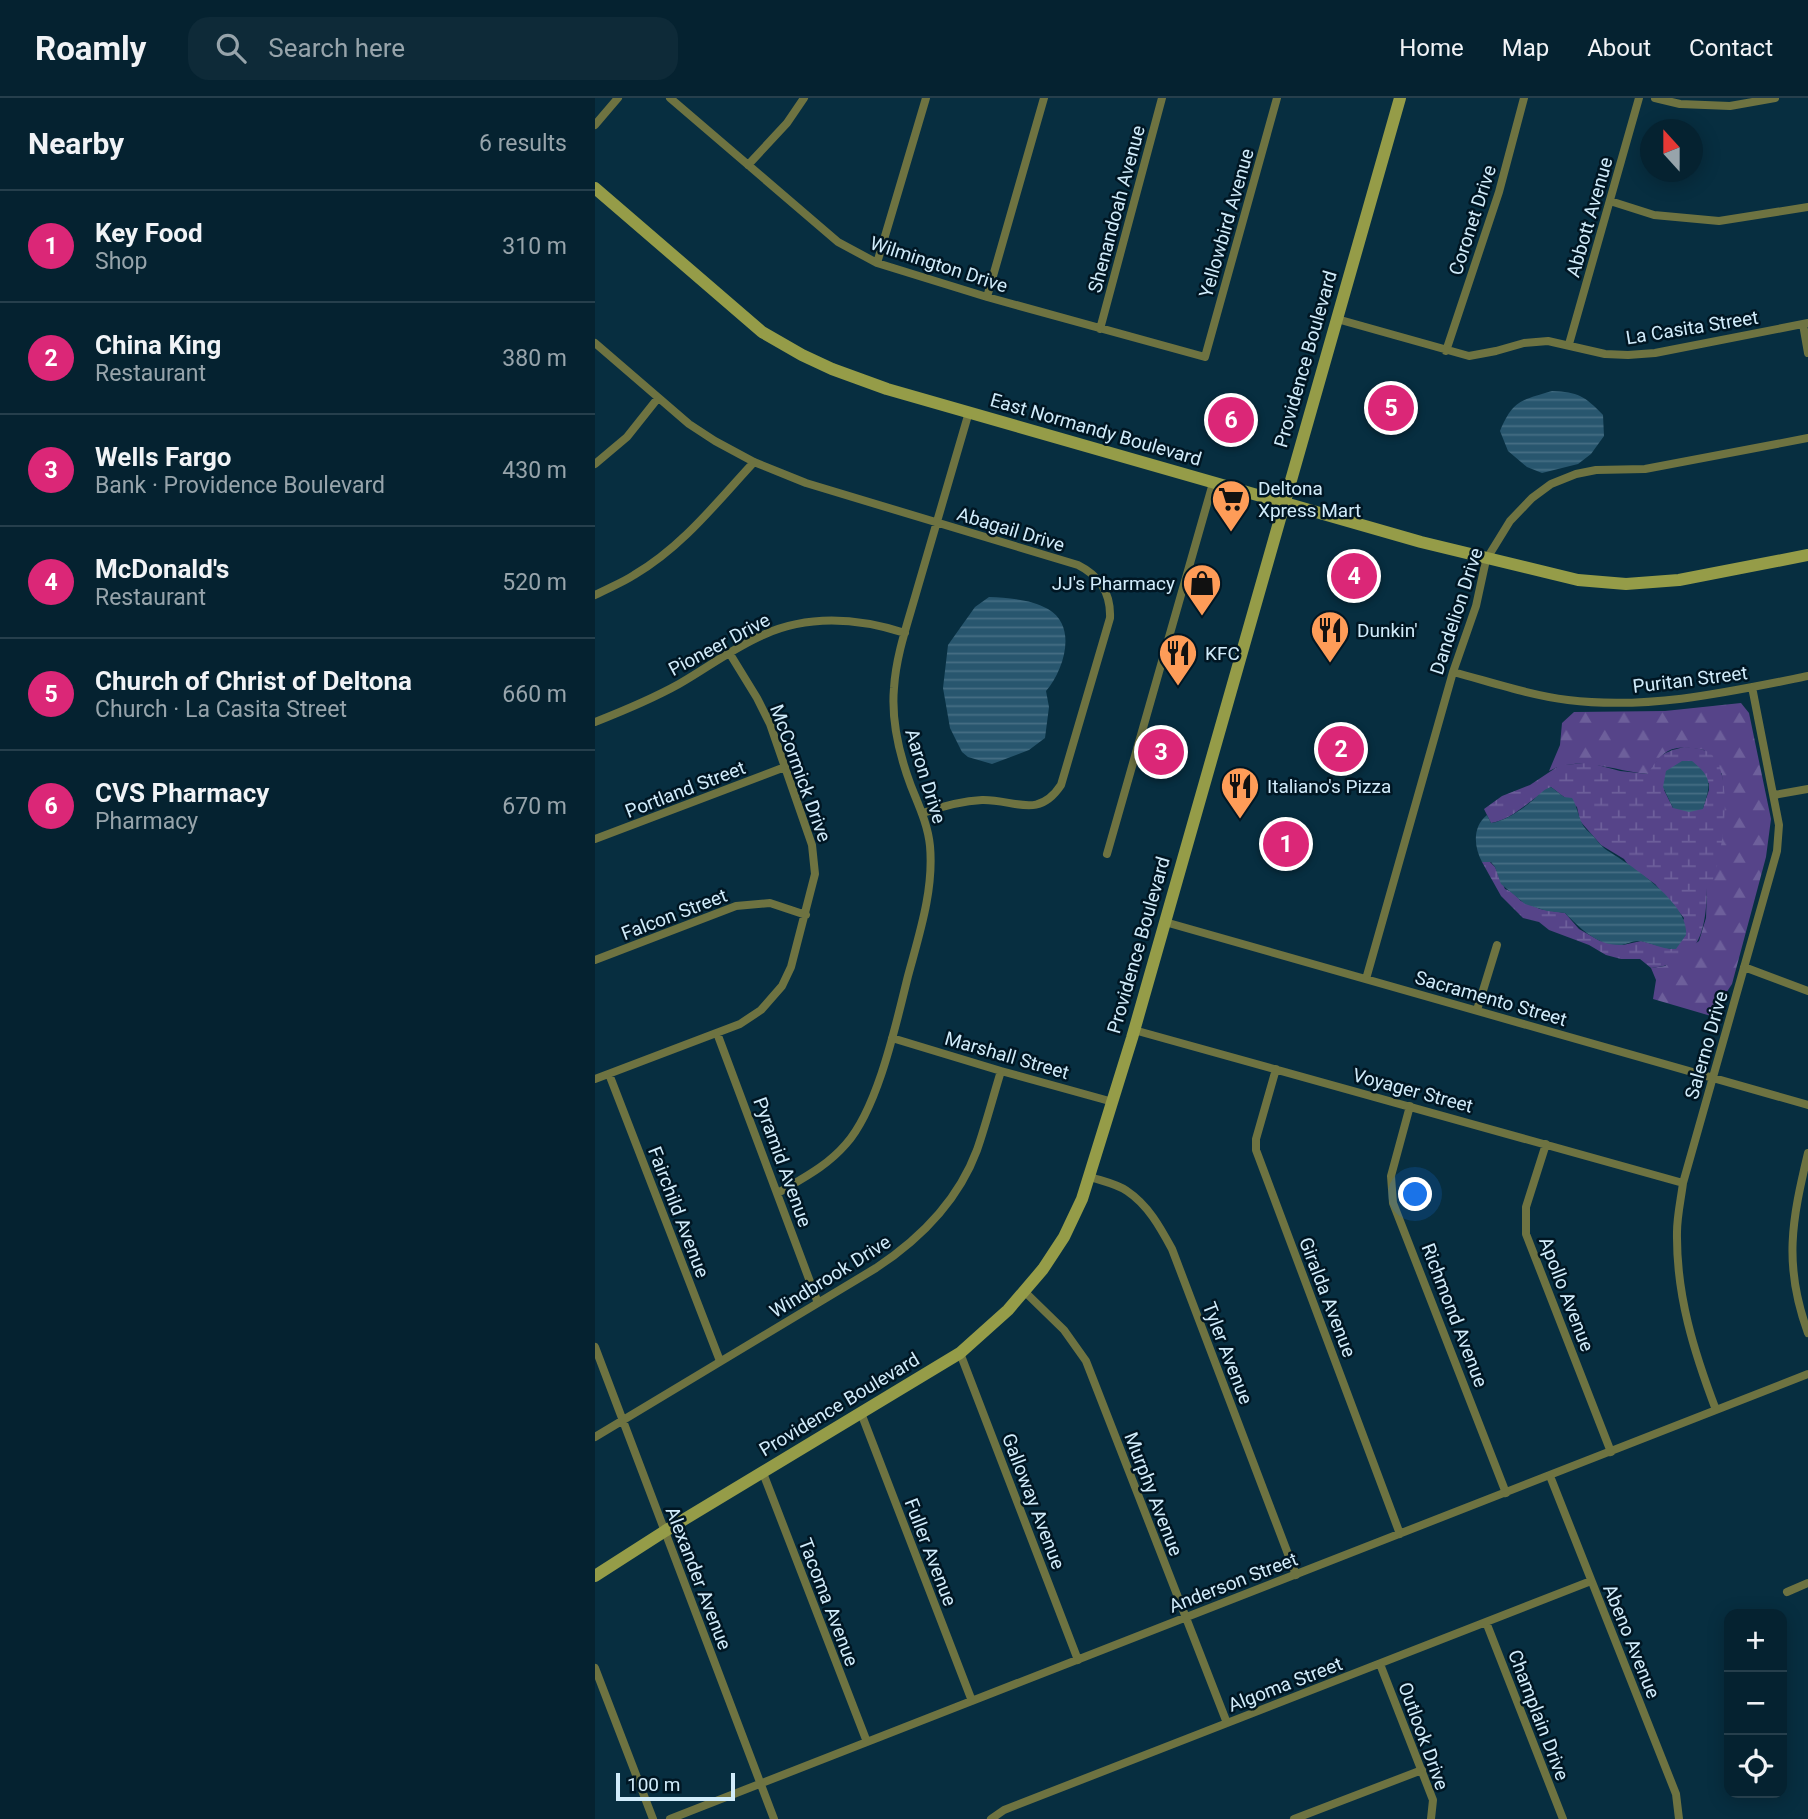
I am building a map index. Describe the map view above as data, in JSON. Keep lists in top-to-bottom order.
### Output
{
  "streets": {
    "main road": ["Providence Boulevard", "East Normandy Boulevard"],
    "street": [
      "Shenandoah Avenue",
      "Abbott Avenue",
      "Coronet Drive",
      "Yellowbird Avenue",
      "Wilmington Drive",
      "La Casita Street",
      "Abagail Drive",
      "Dandelion Drive",
      "Pioneer Drive",
      "Puritan Street",
      "McCormick Drive",
      "Aaron Drive",
      "Portland Street",
      "Falcon Street",
      "Sacramento Street",
      "Salerno Drive",
      "Marshall Street",
      "Voyager Street",
      "Pyramid Avenue",
      "Fairchild Avenue",
      "Windbrook Drive",
      "Apollo Avenue",
      "Giralda Avenue",
      "Richmond Avenue",
      "Tyler Avenue",
      "Murphy Avenue",
      "Galloway Avenue",
      "Fuller Avenue",
      "Alexander Avenue",
      "Anderson Street",
      "Tacoma Avenue",
      "Abeno Avenue",
      "Algoma Street",
      "Champlain Drive",
      "Outlook Drive"
    ]
  },
  "crossings": [
    ["Shenandoah Avenue", "Wilmington Drive"],
    ["Abbott Avenue", "La Casita Street"],
    ["Coronet Drive", "La Casita Street"],
    ["Yellowbird Avenue", "Wilmington Drive"],
    ["La Casita Street", "Providence Boulevard"],
    ["Providence Boulevard", "East Normandy Boulevard"],
    ["Providence Boulevard", "Sacramento Street"],
    ["Providence Boulevard", "Marshall Street"],
    ["Providence Boulevard", "Voyager Street"],
    ["Providence Boulevard", "Tyler Avenue"],
    ["Providence Boulevard", "Murphy Avenue"],
    ["Providence Boulevard", "Galloway Avenue"],
    ["Providence Boulevard", "Fuller Avenue"],
    ["Providence Boulevard", "Alexander Avenue"],
    ["Providence Boulevard", "Tacoma Avenue"],
    ["East Normandy Boulevard", "Dandelion Drive"],
    ["East Normandy Boulevard", "Aaron Drive"],
    ["Abagail Drive", "Aaron Drive"],
    ["Dandelion Drive", "Puritan Street"],
    ["Dandelion Drive", "Sacramento Street"],
    ["Pioneer Drive", "McCormick Drive"],
    ["Pioneer Drive", "Aaron Drive"],
    ["Puritan Street", "Salerno Drive"],
    ["McCormick Drive", "Portland Street"],
    ["McCormick Drive", "Falcon Street"],
    ["McCormick Drive", "Pyramid Avenue"],
    ["McCormick Drive", "Fairchild Avenue"],
    ["Aaron Drive", "Marshall Street"],
    ["Aaron Drive", "Pyramid Avenue"],
    ["Sacramento Street", "Salerno Drive"],
    ["Salerno Drive", "Voyager Street"],
    ["Salerno Drive", "Anderson Street"],
    ["Marshall Street", "Windbrook Drive"],
    ["Voyager Street", "Apollo Avenue"],
    ["Voyager Street", "Giralda Avenue"],
    ["Voyager Street", "Richmond Avenue"],
    ["Pyramid Avenue", "Windbrook Drive"],
    ["Fairchild Avenue", "Windbrook Drive"],
    ["Windbrook Drive", "Alexander Avenue"],
    ["Apollo Avenue", "Anderson Street"],
    ["Giralda Avenue", "Anderson Street"],
    ["Richmond Avenue", "Anderson Street"],
    ["Tyler Avenue", "Anderson Street"],
    ["Murphy Avenue", "Anderson Street"],
    ["Murphy Avenue", "Algoma Street"],
    ["Galloway Avenue", "Anderson Street"],
    ["Fuller Avenue", "Anderson Street"],
    ["Alexander Avenue", "Anderson Street"],
    ["Anderson Street", "Tacoma Avenue"],
    ["Anderson Street", "Abeno Avenue"],
    ["Abeno Avenue", "Algoma Street"],
    ["Algoma Street", "Champlain Drive"],
    ["Algoma Street", "Outlook Drive"]
  ],
  "places": {
    "supermarket": ["Deltona Xpress Mart"],
    "shop": ["JJ's Pharmacy"],
    "restaurant": ["Dunkin'", "KFC", "Italiano's Pizza"]
  },
  "scale_bar": "100 m",
  "north": "top",
  "page": {
    "header": "Roamly",
    "search": "Search here",
    "nav": [
      "Home",
      "Map",
      "About",
      "Contact"
    ],
    "heading": ["Nearby", "6 results"],
    "list": [
      {
        "mark": "1",
        "name": "Key Food",
        "note": "Shop",
        "value": "310 m"
      },
      {
        "mark": "2",
        "name": "China King",
        "note": "Restaurant",
        "value": "380 m"
      },
      {
        "mark": "3",
        "name": "Wells Fargo",
        "note": "Bank · Providence Boulevard",
        "value": "430 m"
      },
      {
        "mark": "4",
        "name": "McDonald's",
        "note": "Restaurant",
        "value": "520 m"
      },
      {
        "mark": "5",
        "name": "Church of Christ of Deltona",
        "note": "Church · La Casita Street",
        "value": "660 m"
      },
      {
        "mark": "6",
        "name": "CVS Pharmacy",
        "note": "Pharmacy",
        "value": "670 m"
      }
    ],
    "pins": [
      "5",
      "6",
      "4",
      "2",
      "3",
      "1"
    ],
    "map_buttons": ["+", "−"],
    "scale": "100 m"
  }
}
